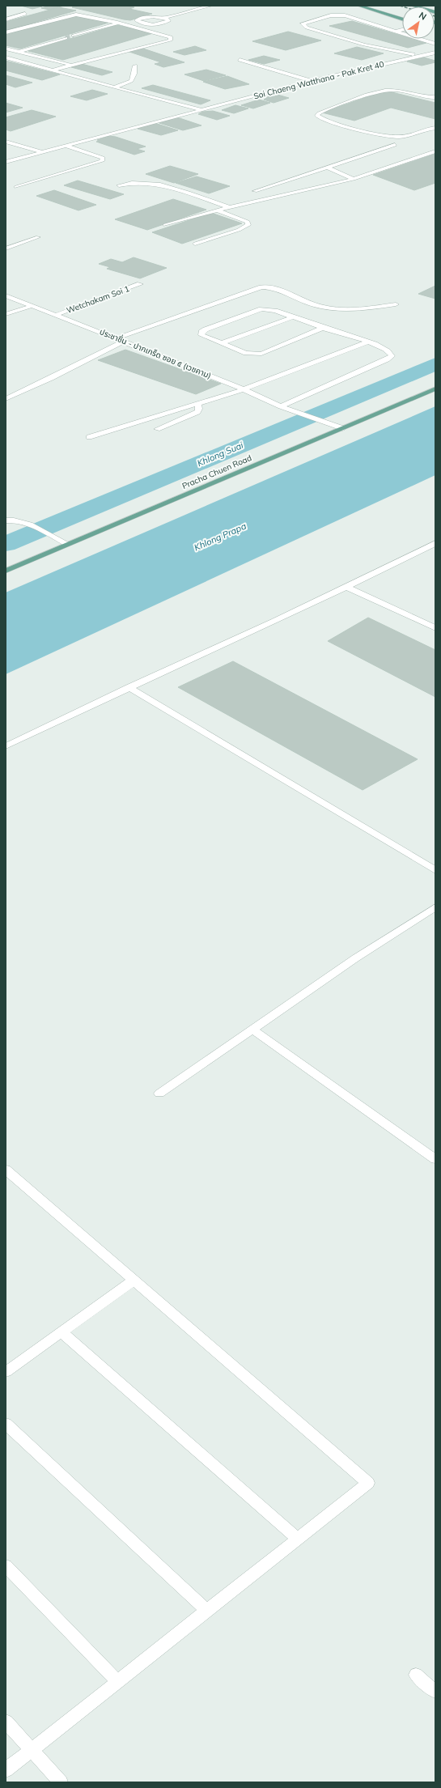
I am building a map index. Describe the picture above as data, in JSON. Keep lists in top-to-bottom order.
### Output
{
  "streets": {
    "main road": ["Pracha Chuen Road"],
    "street": ["Soi Chaeng Watthana - Pak Kret 40", "Wetchakam Soi 1", "ประชาชื่น - ปากเกร็ด ซอย ๕ (เวชคาม)"]
  },
  "crossings": [
    ["Wetchakam Soi 1", "ประชาชื่น - ปากเกร็ด ซอย ๕ (เวชคาม)"],
    ["ประชาชื่น - ปากเกร็ด ซอย ๕ (เวชคาม)", "Pracha Chuen Road"]
  ],
  "water": ["Khlong Suai", "Khlong Prapa"],
  "north": "top right"
}
